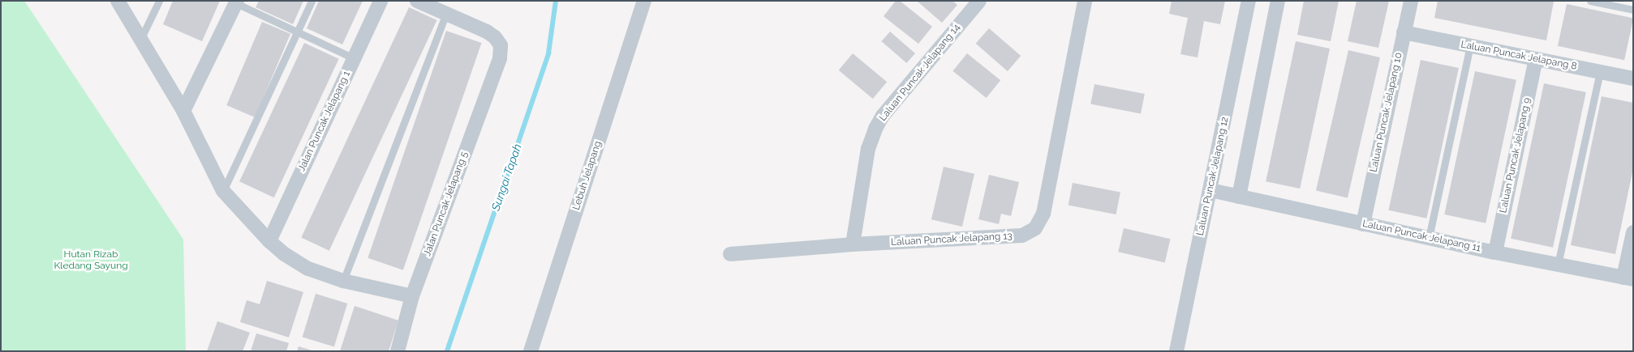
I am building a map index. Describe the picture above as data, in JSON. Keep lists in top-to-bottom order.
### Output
{
  "streets": {
    "street": [
      "Laluan Puncak Jelapang 8",
      "Laluan Puncak Jelapang 14",
      "Laluan Puncak Jelapang 10",
      "Jalan Puncak Jelapang 1",
      "Laluan Puncak Jelapang 9",
      "Lebuh Jelapang",
      "Laluan Puncak Jelapang 12",
      "Jalan Puncak Jelapang 5",
      "Laluan Puncak Jelapang 11",
      "Laluan Puncak Jelapang 13"
    ]
  },
  "crossings": [
    ["Laluan Puncak Jelapang 8", "Laluan Puncak Jelapang 10"],
    ["Laluan Puncak Jelapang 8", "Laluan Puncak Jelapang 9"],
    ["Laluan Puncak Jelapang 14", "Laluan Puncak Jelapang 13"],
    ["Laluan Puncak Jelapang 10", "Laluan Puncak Jelapang 11"],
    ["Laluan Puncak Jelapang 9", "Laluan Puncak Jelapang 11"],
    ["Laluan Puncak Jelapang 12", "Laluan Puncak Jelapang 11"]
  ],
  "water": ["Sungai Tapah"],
  "parks": ["Hutan Rizab Kledang Sayung"]
}
